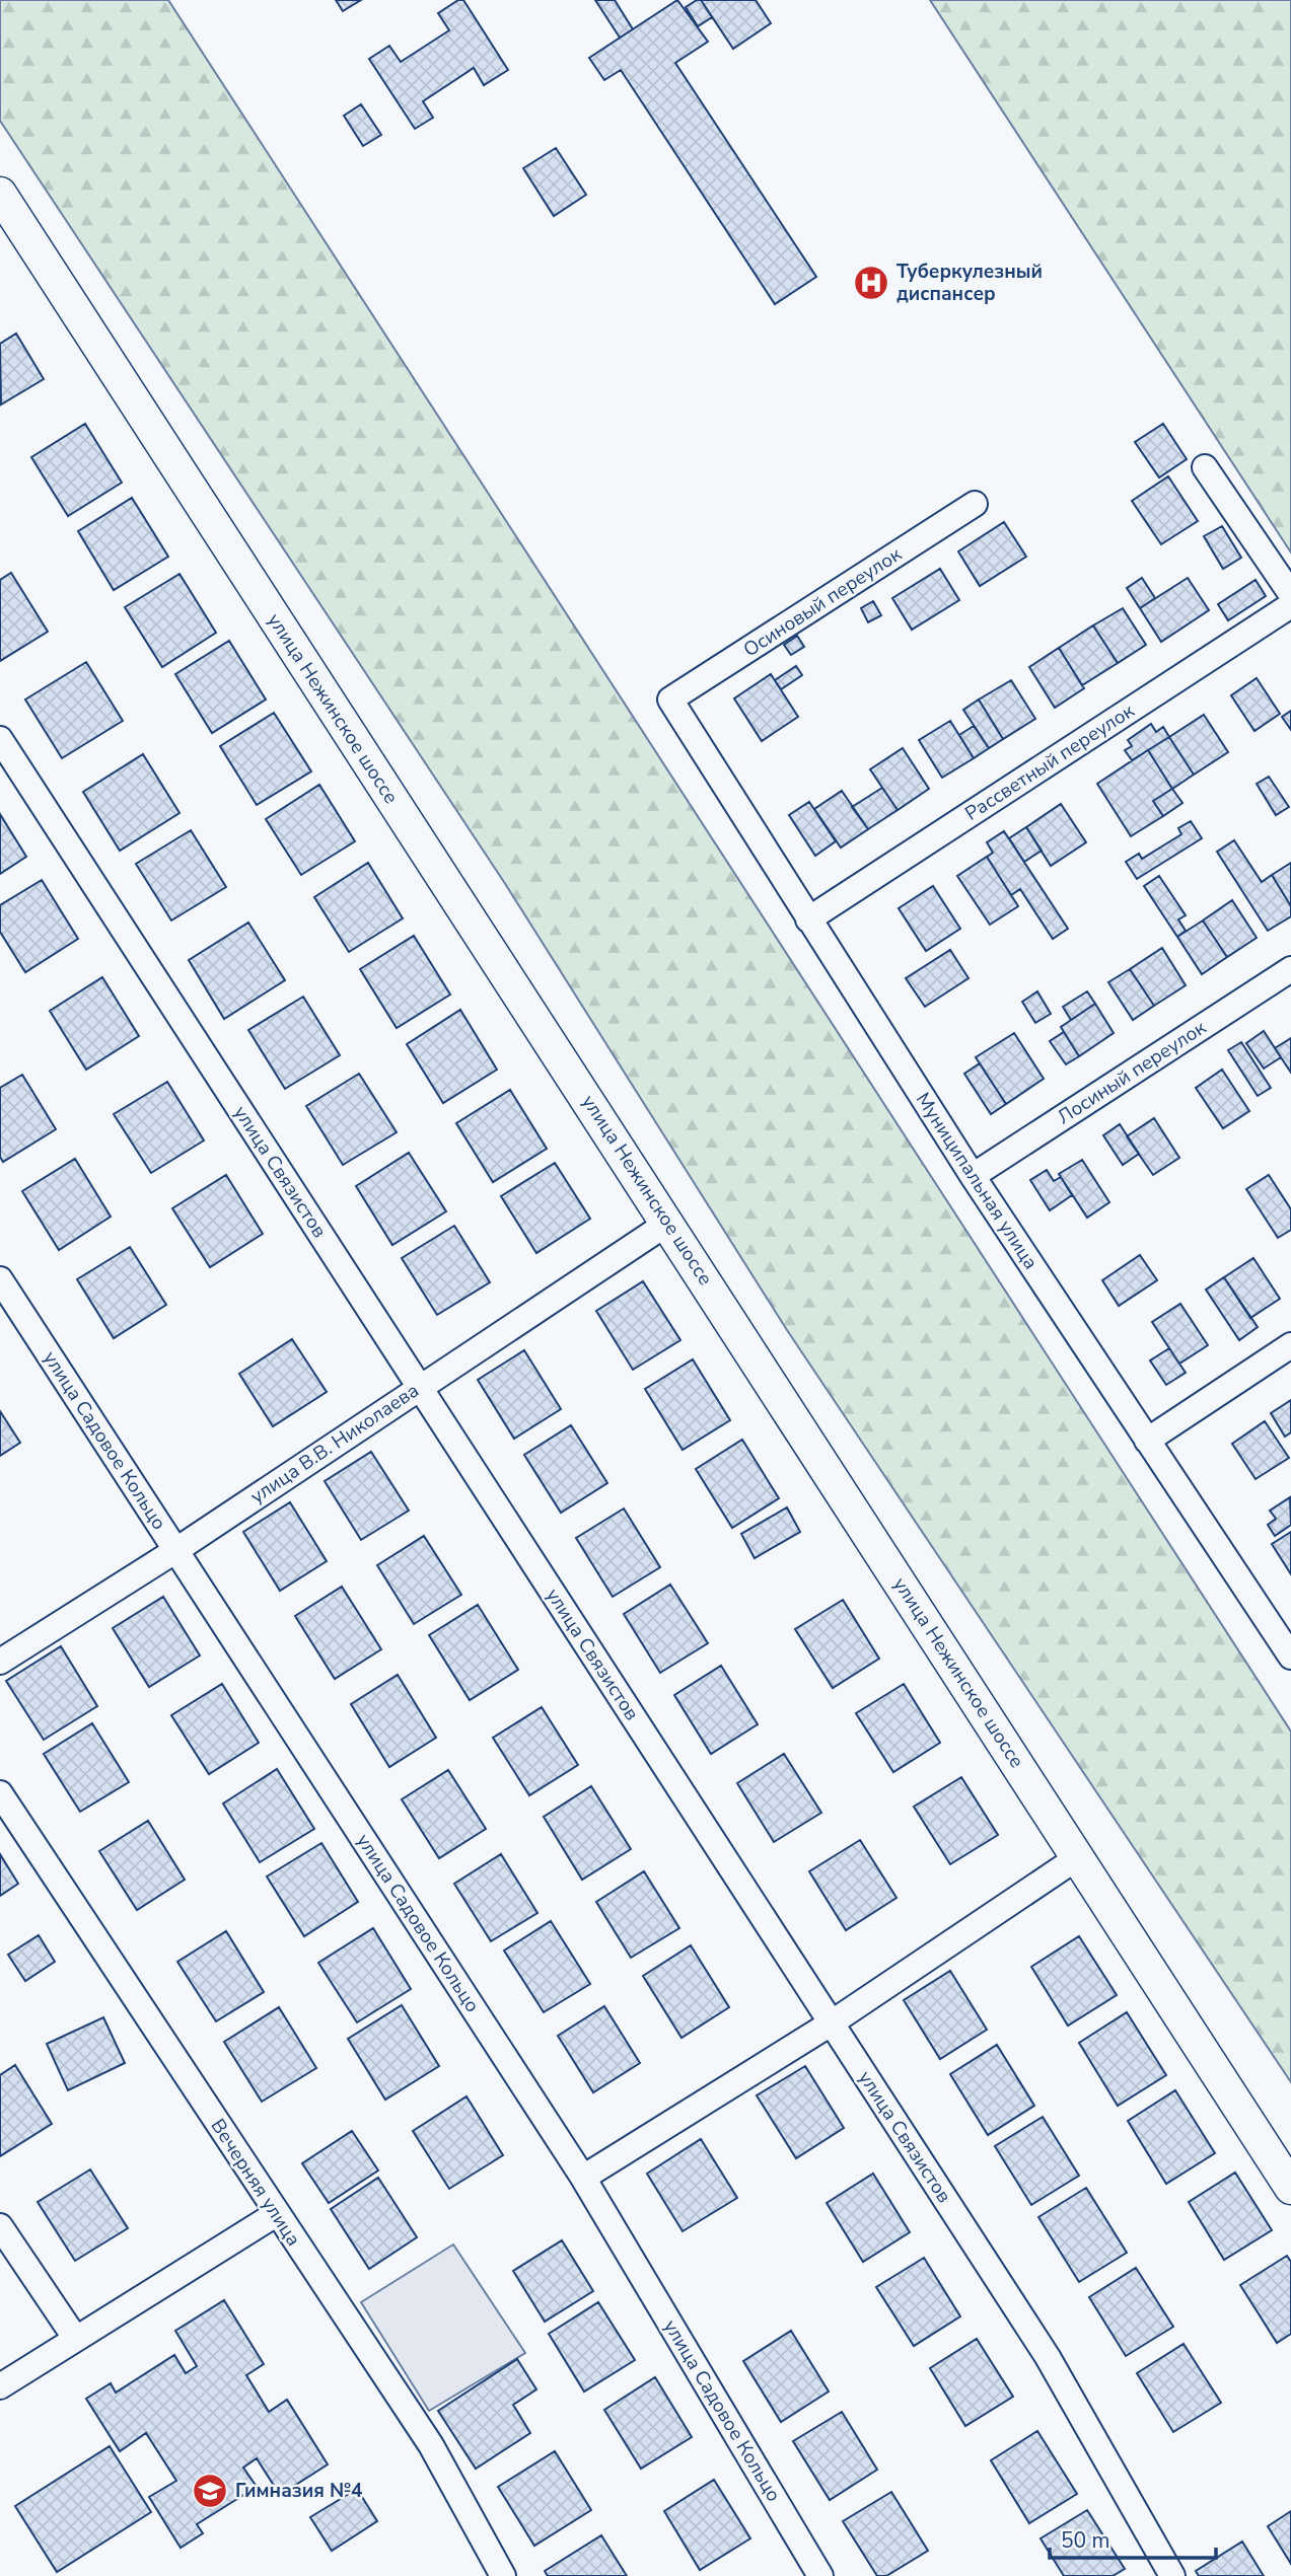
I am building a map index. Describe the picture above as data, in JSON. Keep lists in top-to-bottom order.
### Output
{
  "streets": {
    "main road": ["улица Нежинское шоссе"],
    "street": [
      "Осиновый переулок",
      "Рассветный переулок",
      "Лосиный переулок",
      "улица Связистов",
      "Муниципальная улица",
      "улица Садовое Кольцо",
      "улица В.В. Николаева",
      "Вечерняя улица"
    ]
  },
  "crossings": [
    ["Осиновый переулок", "Муниципальная улица"],
    ["улица Нежинское шоссе", "улица В.В. Николаева"],
    ["Рассветный переулок", "Муниципальная улица"],
    ["Лосиный переулок", "Муниципальная улица"],
    ["улица Связистов", "улица В.В. Николаева"],
    ["улица Садовое Кольцо", "улица В.В. Николаева"]
  ],
  "places": {
    "hospital": ["Туберкулезный диспансер"],
    "school or university": ["Гимназия №4"]
  },
  "scale_bar": "50 m"
}
